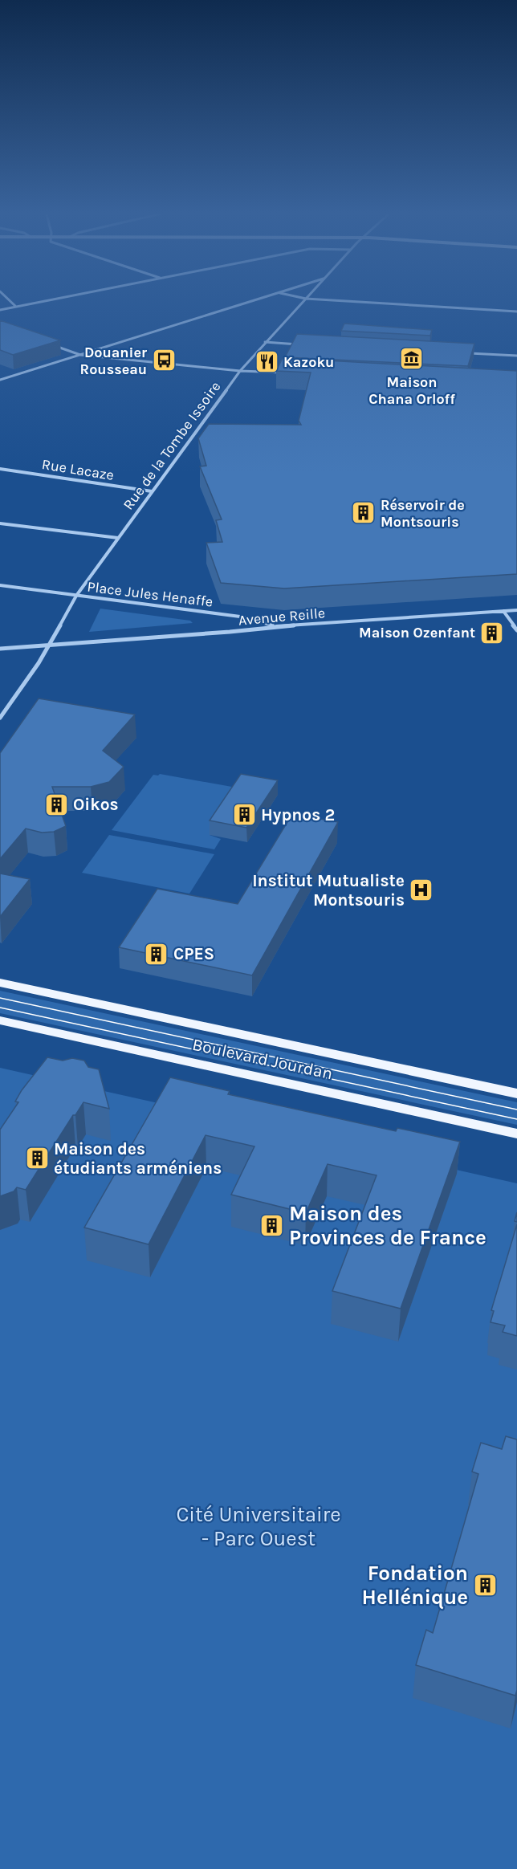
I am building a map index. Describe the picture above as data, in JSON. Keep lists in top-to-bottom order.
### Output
{
  "streets": {
    "main road": ["Boulevard Jourdan"],
    "street": [
      "Rue de la Tombe Issoire",
      "Rue Lacaze",
      "Place Jules Henaffe",
      "Avenue Reille"
    ]
  },
  "crossings": [
    ["Rue de la Tombe Issoire", "Rue Lacaze"],
    ["Rue de la Tombe Issoire", "Place Jules Henaffe"],
    ["Rue de la Tombe Issoire", "Avenue Reille"],
    ["Place Jules Henaffe", "Avenue Reille"]
  ],
  "parks": ["Cité Universitaire - Parc Ouest"],
  "places": {
    "museum": ["Maison Chana Orloff"],
    "bus stop": ["Douanier Rousseau"],
    "restaurant": ["Kazoku"],
    "building": [
      "Réservoir de Montsouris",
      "Maison Ozenfant",
      "Oikos",
      "Hypnos 2",
      "CPES",
      "Maison des étudiants arméniens",
      "Maison des Provinces de France",
      "Fondation Hellénique"
    ],
    "hospital": ["Institut Mutualiste Montsouris"]
  }
}
